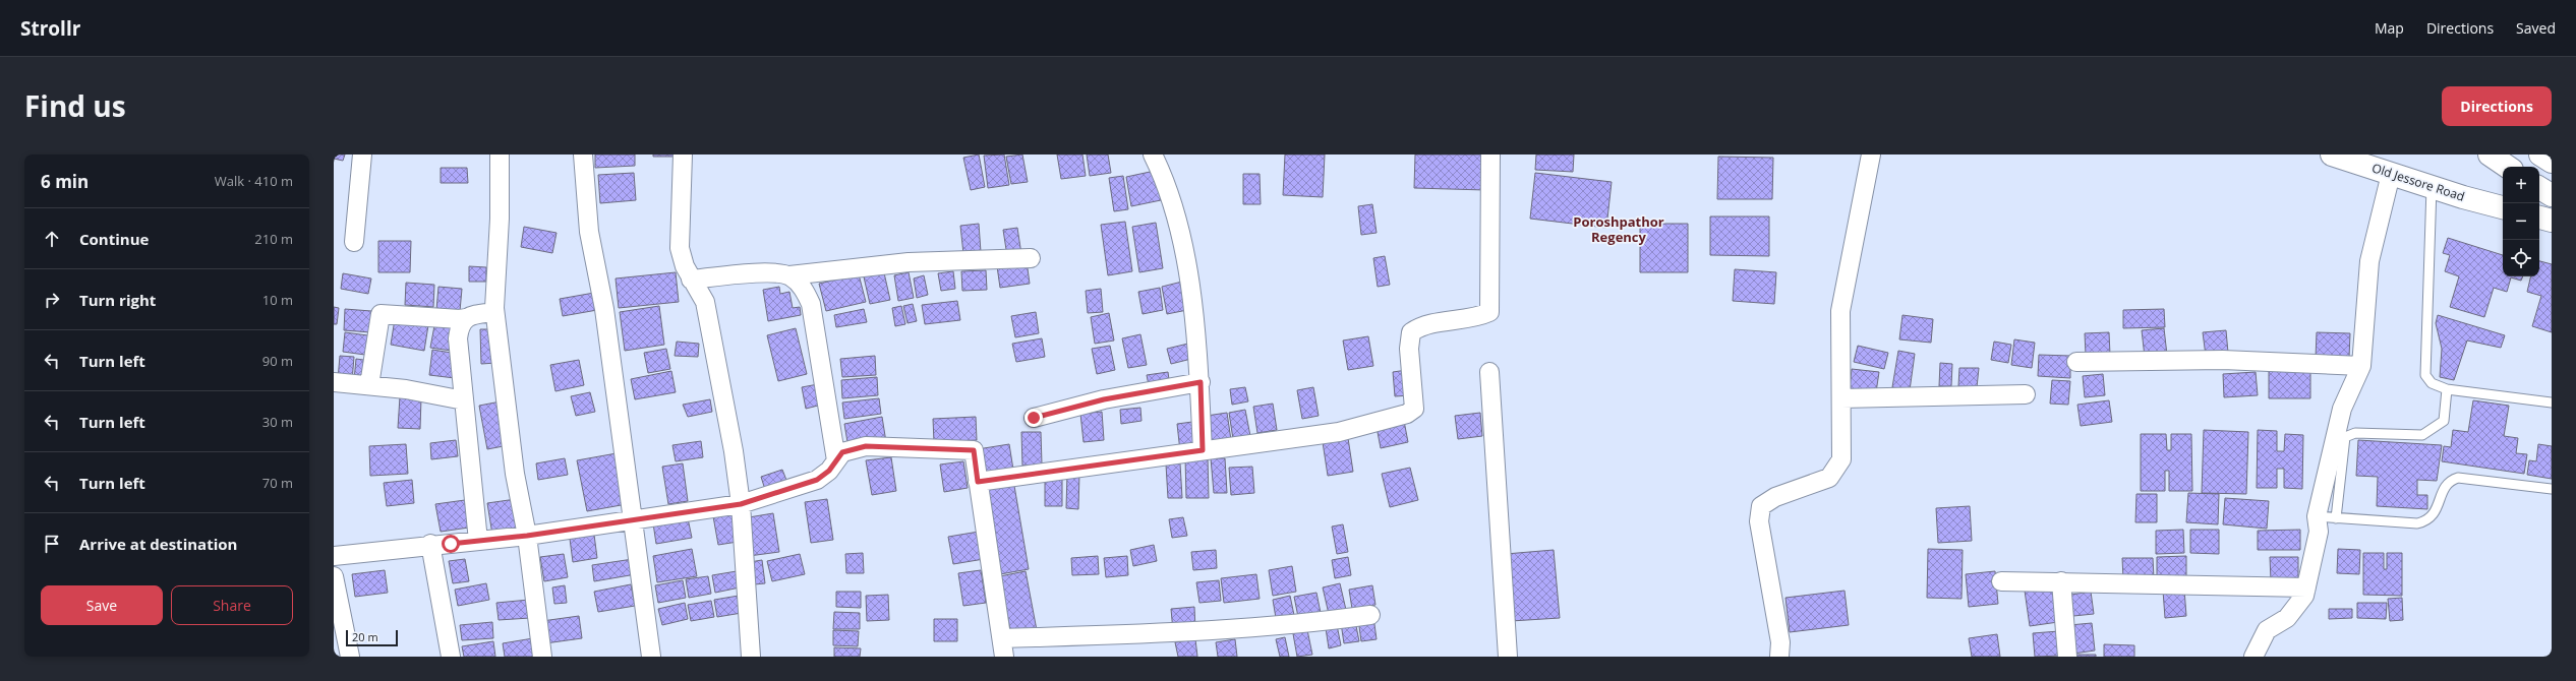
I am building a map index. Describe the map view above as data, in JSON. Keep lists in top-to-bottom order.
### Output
{
  "streets": {
    "main road": ["Old Jessore Road"]
  },
  "districts": ["Poroshpathor Regency"],
  "scale_bar": "20 m",
  "page": {
    "header": "Strollr",
    "nav": ["Map", "Directions", "Saved"],
    "title": "Find us",
    "buttons": [
      "Directions",
      ["Save", "Share"]
    ],
    "heading": ["6 min", "Walk · 410 m"],
    "map_buttons": ["+", "−"],
    "list": [
      ["Continue", "210 m"],
      ["Turn right", "10 m"],
      ["Turn left", "90 m"],
      ["Turn left", "30 m"],
      ["Turn left", "70 m"],
      "Arrive at destination"
    ],
    "scale": "20 m"
  }
}
